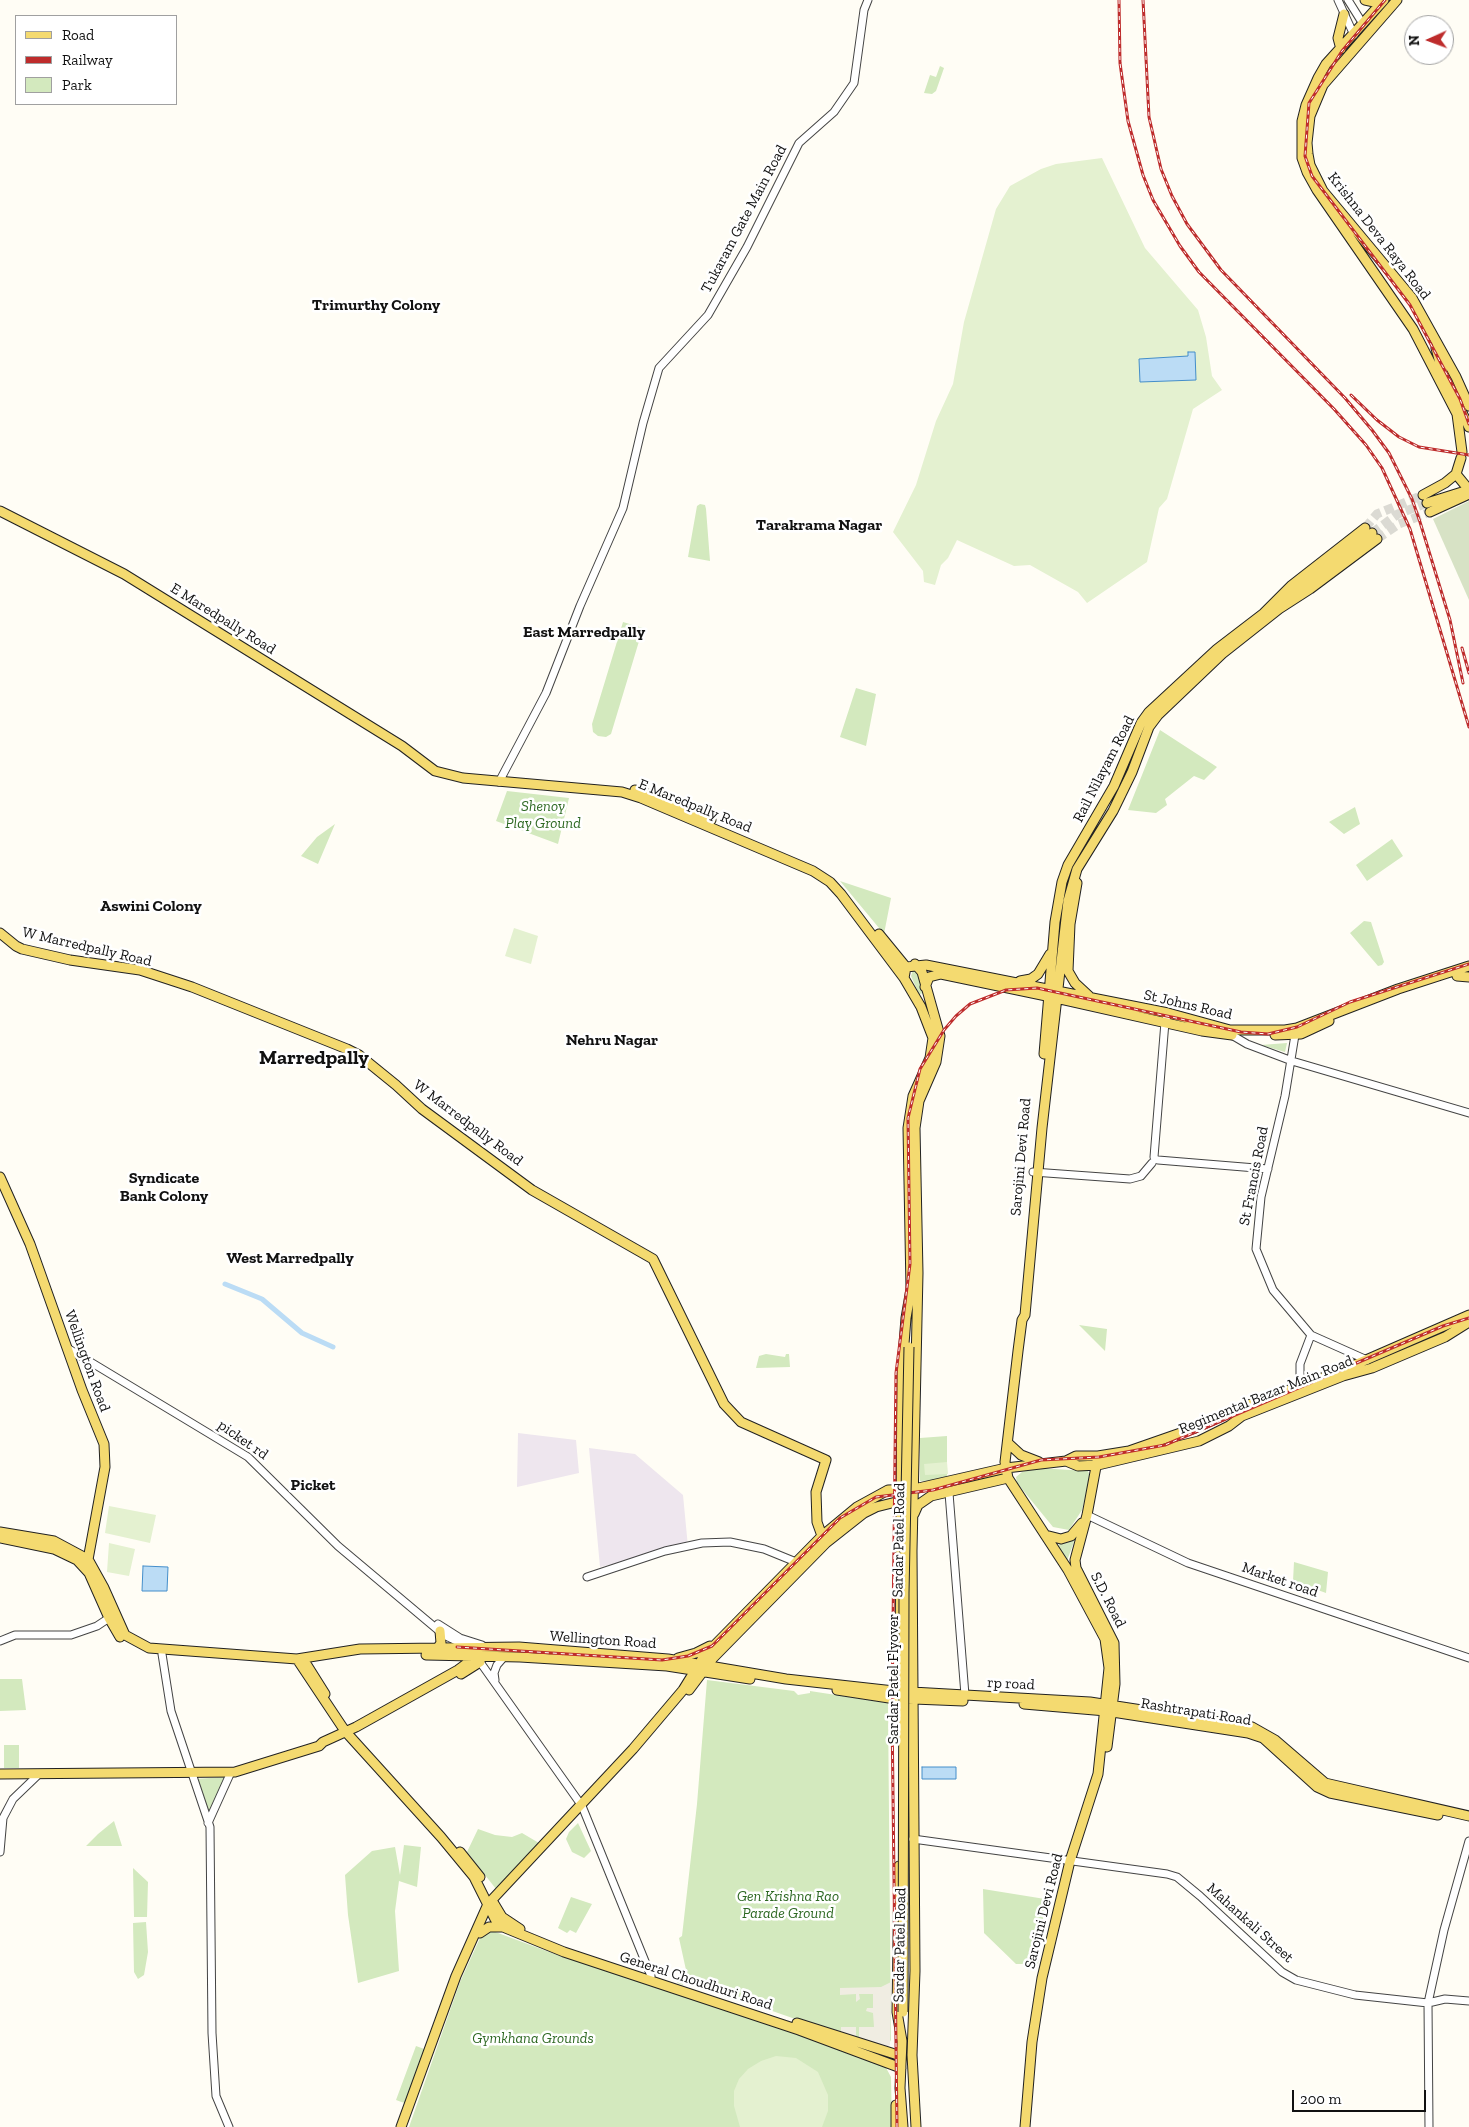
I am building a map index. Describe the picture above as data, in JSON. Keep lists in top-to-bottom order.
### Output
{
  "streets": {
    "main road": [
      "Krishna Deva Raya Road",
      "E Maredpally Road",
      "Rail Nilayam Road",
      "W Marredpally Road",
      "St Johns Road",
      "Sarojini Devi Road",
      "Wellington Road",
      "Regimental Bazar Main Road",
      "Sardar Patel Road",
      "S.D. Road",
      "Sardar Patel Flyover",
      "rp road",
      "Rashtrapati Road",
      "General Choudhuri Road"
    ],
    "street": [
      "Tukaram Gate Main Road",
      "St Francis Road",
      "picket rd",
      "Market road",
      "Mahankali Street"
    ]
  },
  "crossings": [
    ["Tukaram Gate Main Road", "E Maredpally Road"],
    ["E Maredpally Road", "St Johns Road"],
    ["E Maredpally Road", "Sardar Patel Road"],
    ["Rail Nilayam Road", "St Johns Road"],
    ["Rail Nilayam Road", "Sarojini Devi Road"],
    ["St Johns Road", "Sarojini Devi Road"],
    ["St Johns Road", "St Francis Road"],
    ["St Johns Road", "Sardar Patel Road"],
    ["Sarojini Devi Road", "Regimental Bazar Main Road"],
    ["Sarojini Devi Road", "S.D. Road"],
    ["Sarojini Devi Road", "rp road"],
    ["Sarojini Devi Road", "Rashtrapati Road"],
    ["Sarojini Devi Road", "Mahankali Street"],
    ["St Francis Road", "Regimental Bazar Main Road"],
    ["Wellington Road", "picket rd"],
    ["Regimental Bazar Main Road", "Sardar Patel Road"],
    ["Sardar Patel Road", "Sardar Patel Flyover"],
    ["Sardar Patel Road", "rp road"],
    ["Sardar Patel Road", "Mahankali Street"],
    ["Sardar Patel Road", "General Choudhuri Road"],
    ["S.D. Road", "rp road"],
    ["S.D. Road", "Rashtrapati Road"],
    ["rp road", "Rashtrapati Road"]
  ],
  "districts": [
    "Trimurthy Colony",
    "Tarakrama Nagar",
    "East Marredpally",
    "Aswini Colony",
    "Nehru Nagar",
    "Marredpally",
    "Syndicate Bank Colony",
    "West Marredpally",
    "Picket"
  ],
  "parks": ["Shenoy Play Ground", "Gen Krishna Rao Parade Ground", "Gymkhana Grounds"],
  "legend": ["Road", "Railway", "Park"],
  "scale_bar": "200 m",
  "north": "left"
}
